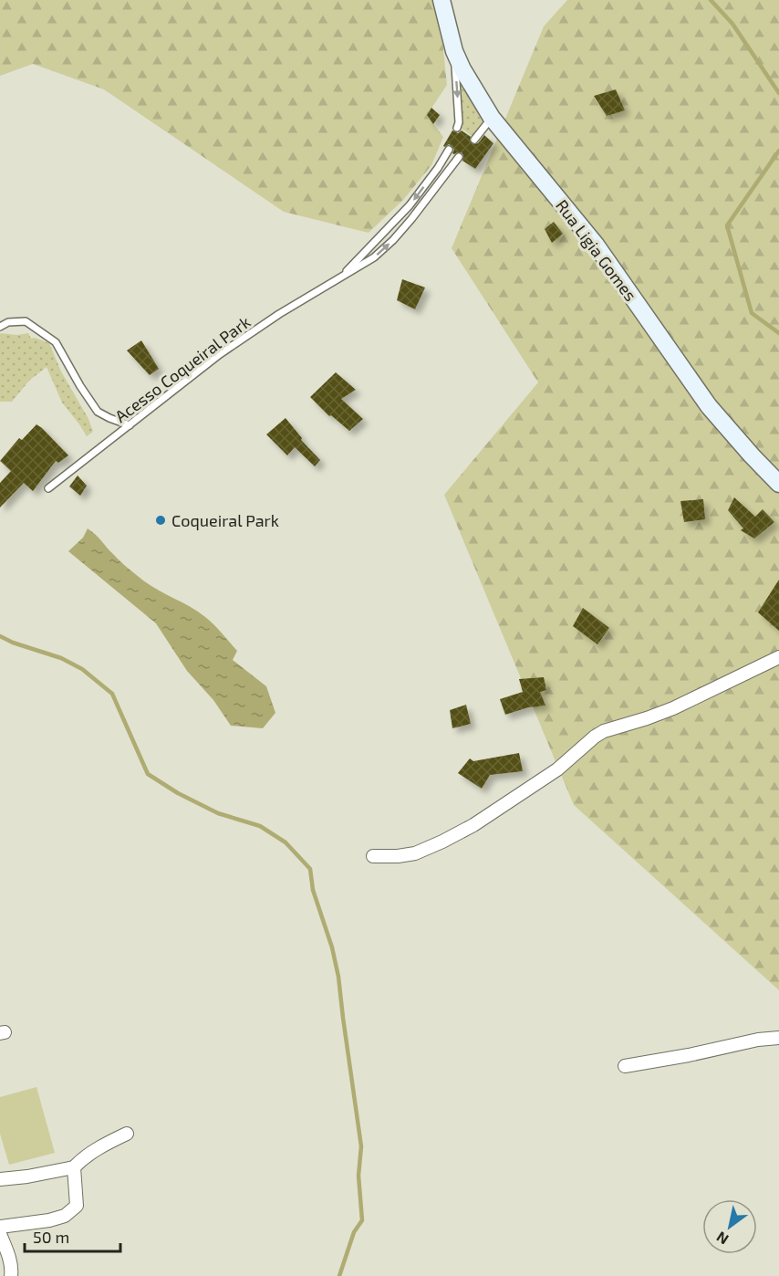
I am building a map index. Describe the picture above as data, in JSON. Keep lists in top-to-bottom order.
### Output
{
  "streets": {
    "street": ["Rua Ligia Gomes"],
    "lane": ["Acesso Coqueiral Park"]
  },
  "places": ["Coqueiral Park"],
  "scale_bar": "50 m",
  "north": "bottom left"
}
